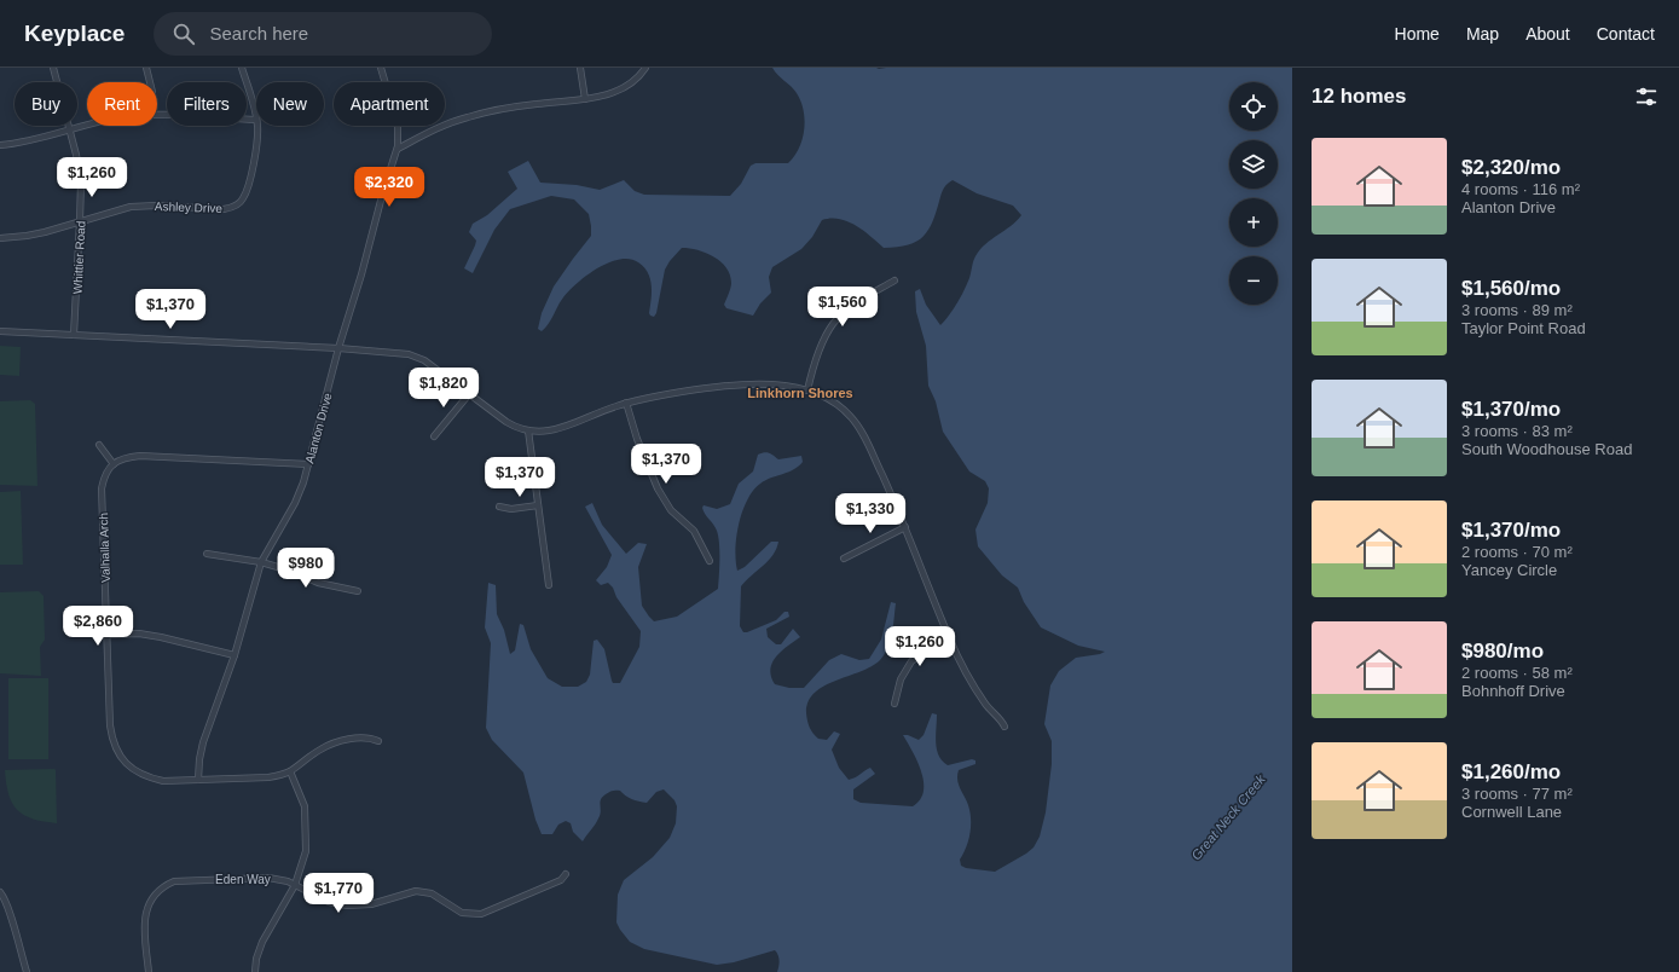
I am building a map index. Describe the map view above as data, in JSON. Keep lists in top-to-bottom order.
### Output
{
  "streets": {
    "street": [
      "Ashley Drive",
      "Whittier Road",
      "Alanton Drive",
      "Valhalla Arch",
      "Eden Way"
    ]
  },
  "crossings": [
    ["Ashley Drive", "Whittier Road"],
    ["Alanton Drive", "Valhalla Arch"]
  ],
  "districts": ["Linkhorn Shores"],
  "water": ["Great Neck Creek"],
  "page": {
    "header": "Keyplace",
    "search": "Search here",
    "nav": [
      "Home",
      "Map",
      "About",
      "Contact"
    ],
    "heading": "12 homes",
    "map_buttons": ["+", "−"],
    "chip": [
      "Buy",
      "Rent",
      "Filters",
      "New",
      "Apartment"
    ],
    "list": [
      {
        "name": "$2,320/mo",
        "note": "4 rooms · 116 m² · Alanton Drive"
      },
      {
        "name": "$1,560/mo",
        "note": "3 rooms · 89 m² · Taylor Point Road"
      },
      {
        "name": "$1,370/mo",
        "note": "3 rooms · 83 m² · South Woodhouse Road"
      },
      {
        "name": "$1,370/mo",
        "note": "2 rooms · 70 m² · Yancey Circle"
      },
      {
        "name": "$980/mo",
        "note": "2 rooms · 58 m² · Bohnhoff Drive"
      },
      {
        "name": "$1,260/mo",
        "note": "3 rooms · 77 m² · Cornwell Lane"
      }
    ],
    "price": [
      "$1,260",
      "$2,320",
      "$1,560",
      "$1,370",
      "$1,820",
      "$1,370",
      "$1,370",
      "$1,330",
      "$980",
      "$2,860",
      "$1,260",
      "$1,770"
    ]
  }
}
